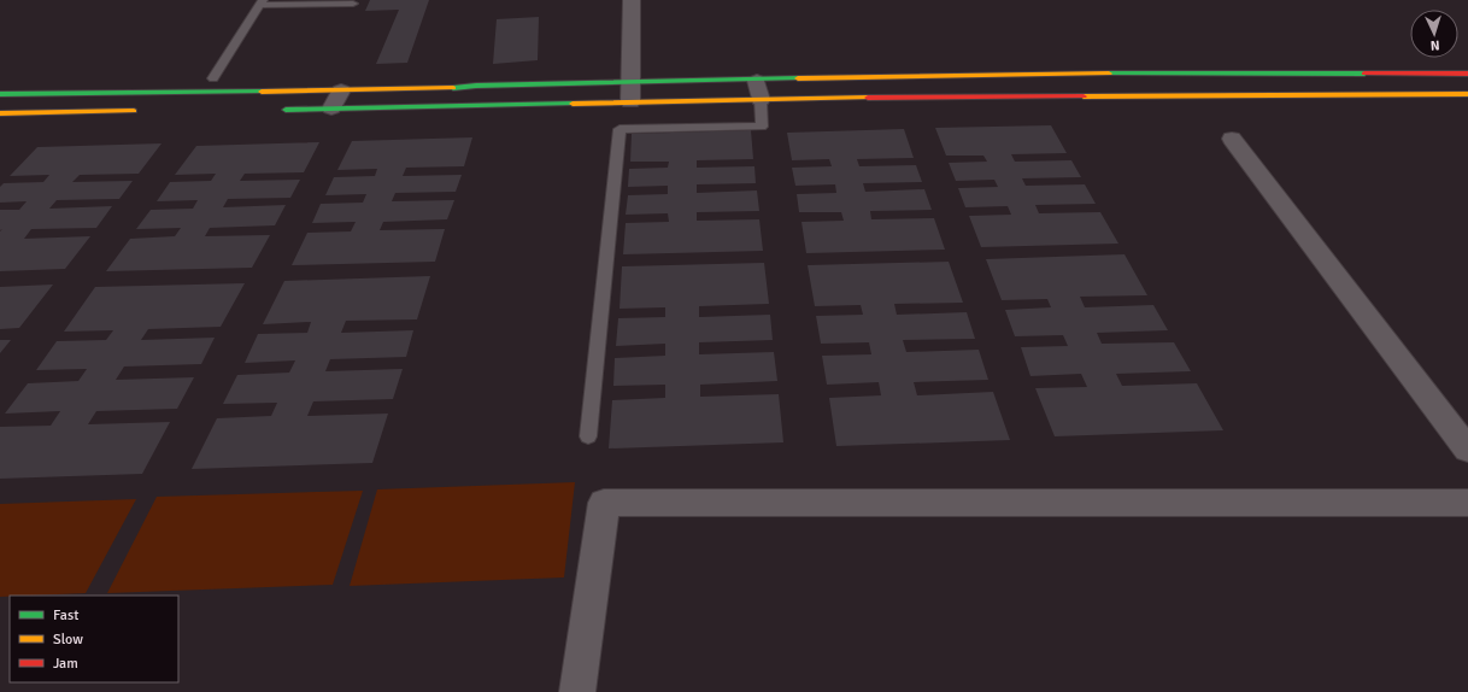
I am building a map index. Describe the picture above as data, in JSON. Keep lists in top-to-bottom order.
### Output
{
  "legend": ["Fast", "Slow", "Jam"],
  "north": "bottom"
}
